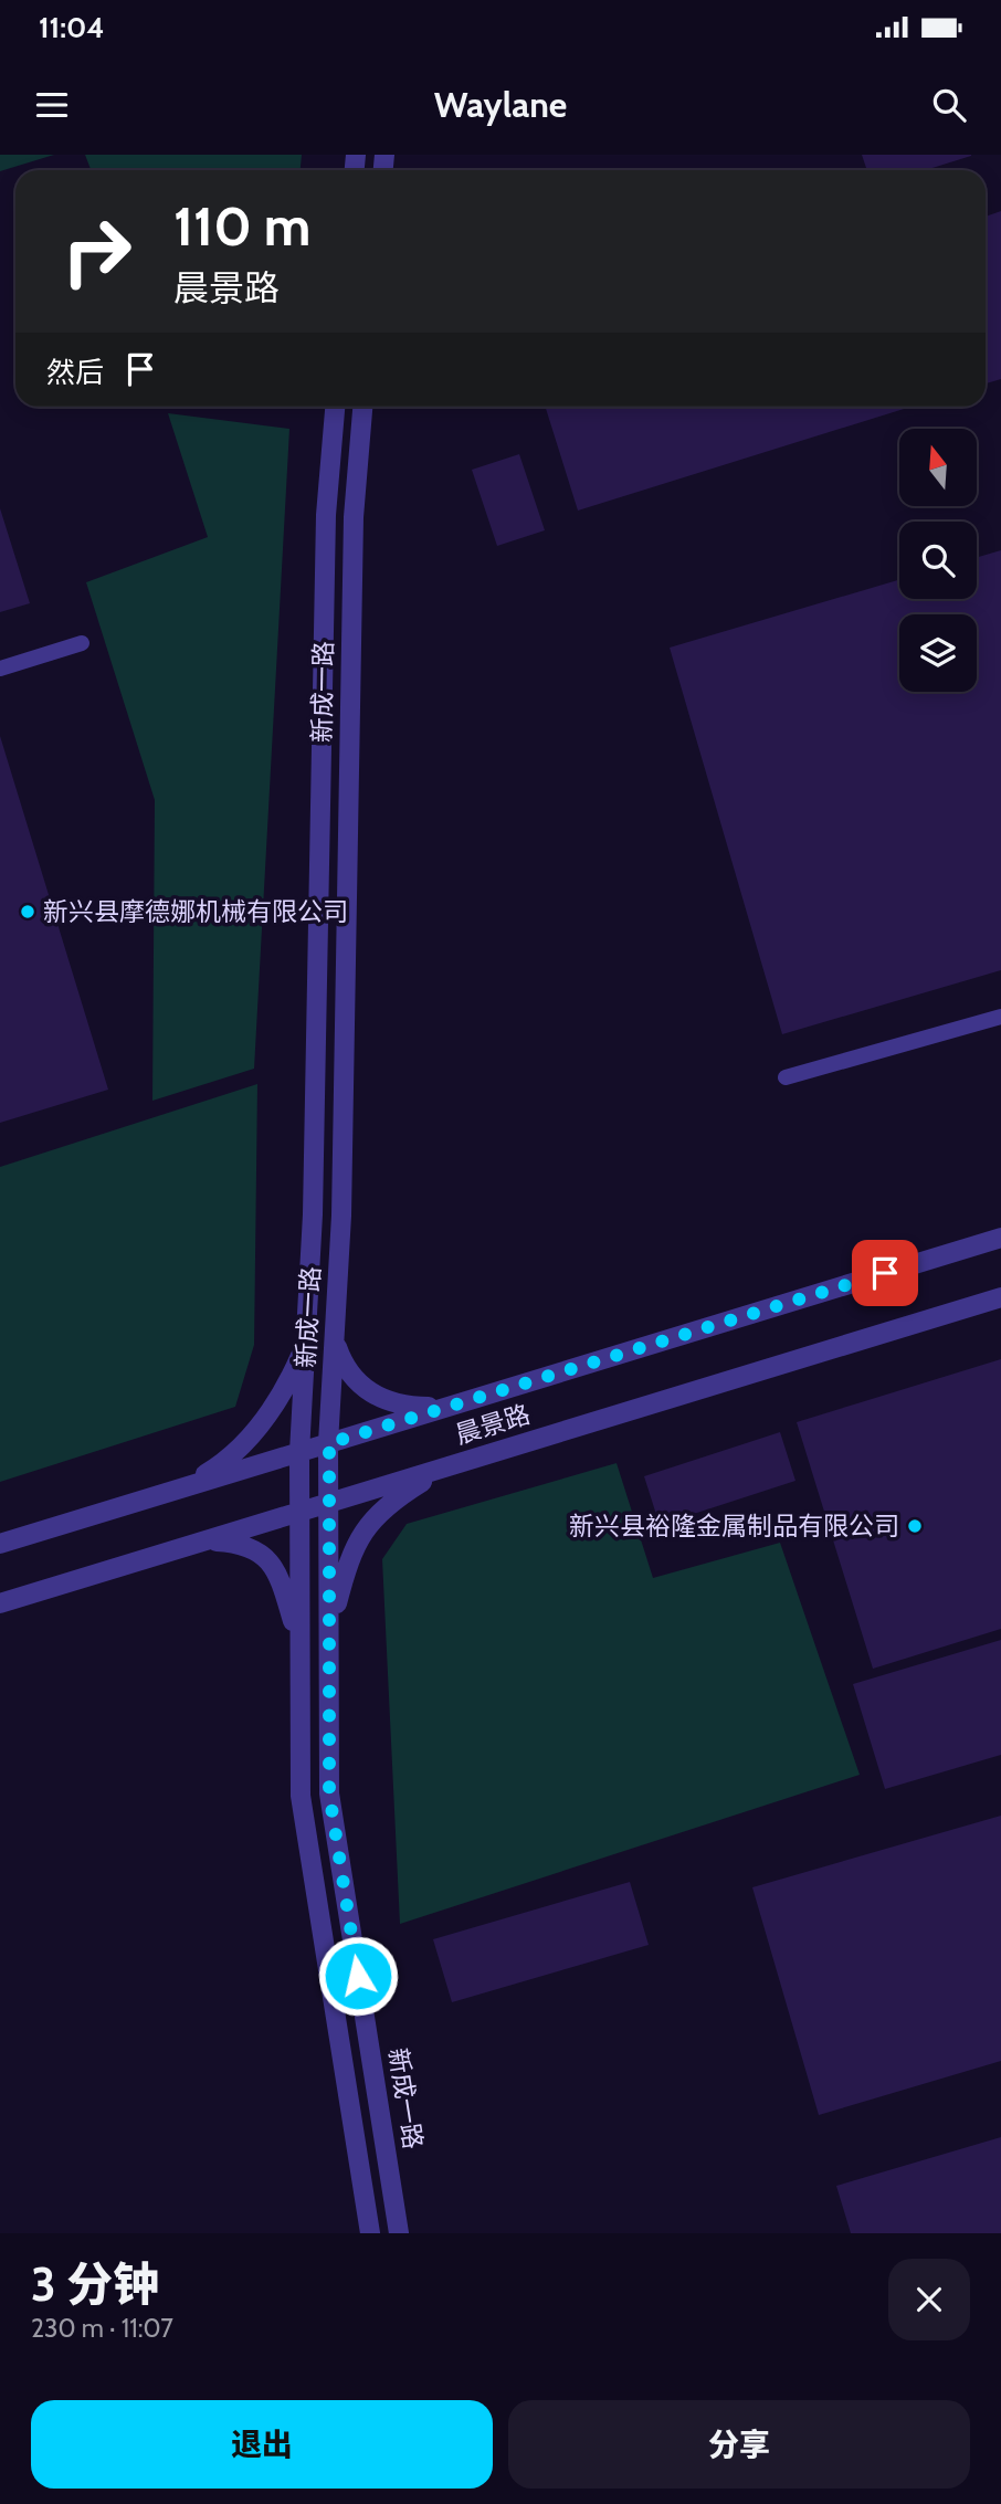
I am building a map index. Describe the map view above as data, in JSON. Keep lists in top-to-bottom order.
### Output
{
  "streets": {
    "street": ["新成一路", "晨景路"]
  },
  "crossings": [
    ["新成一路", "晨景路"]
  ],
  "places": ["新兴县摩德娜机械有限公司", "新兴县裕隆金属制品有限公司"],
  "north": "top",
  "page": {
    "status": "11:04",
    "header": "Waylane",
    "turn": ["110 m", "晨景路"],
    "then": "然后",
    "heading": ["3 分钟", "230 m · 11:07"],
    "buttons": ["退出", "分享"]
  }
}
